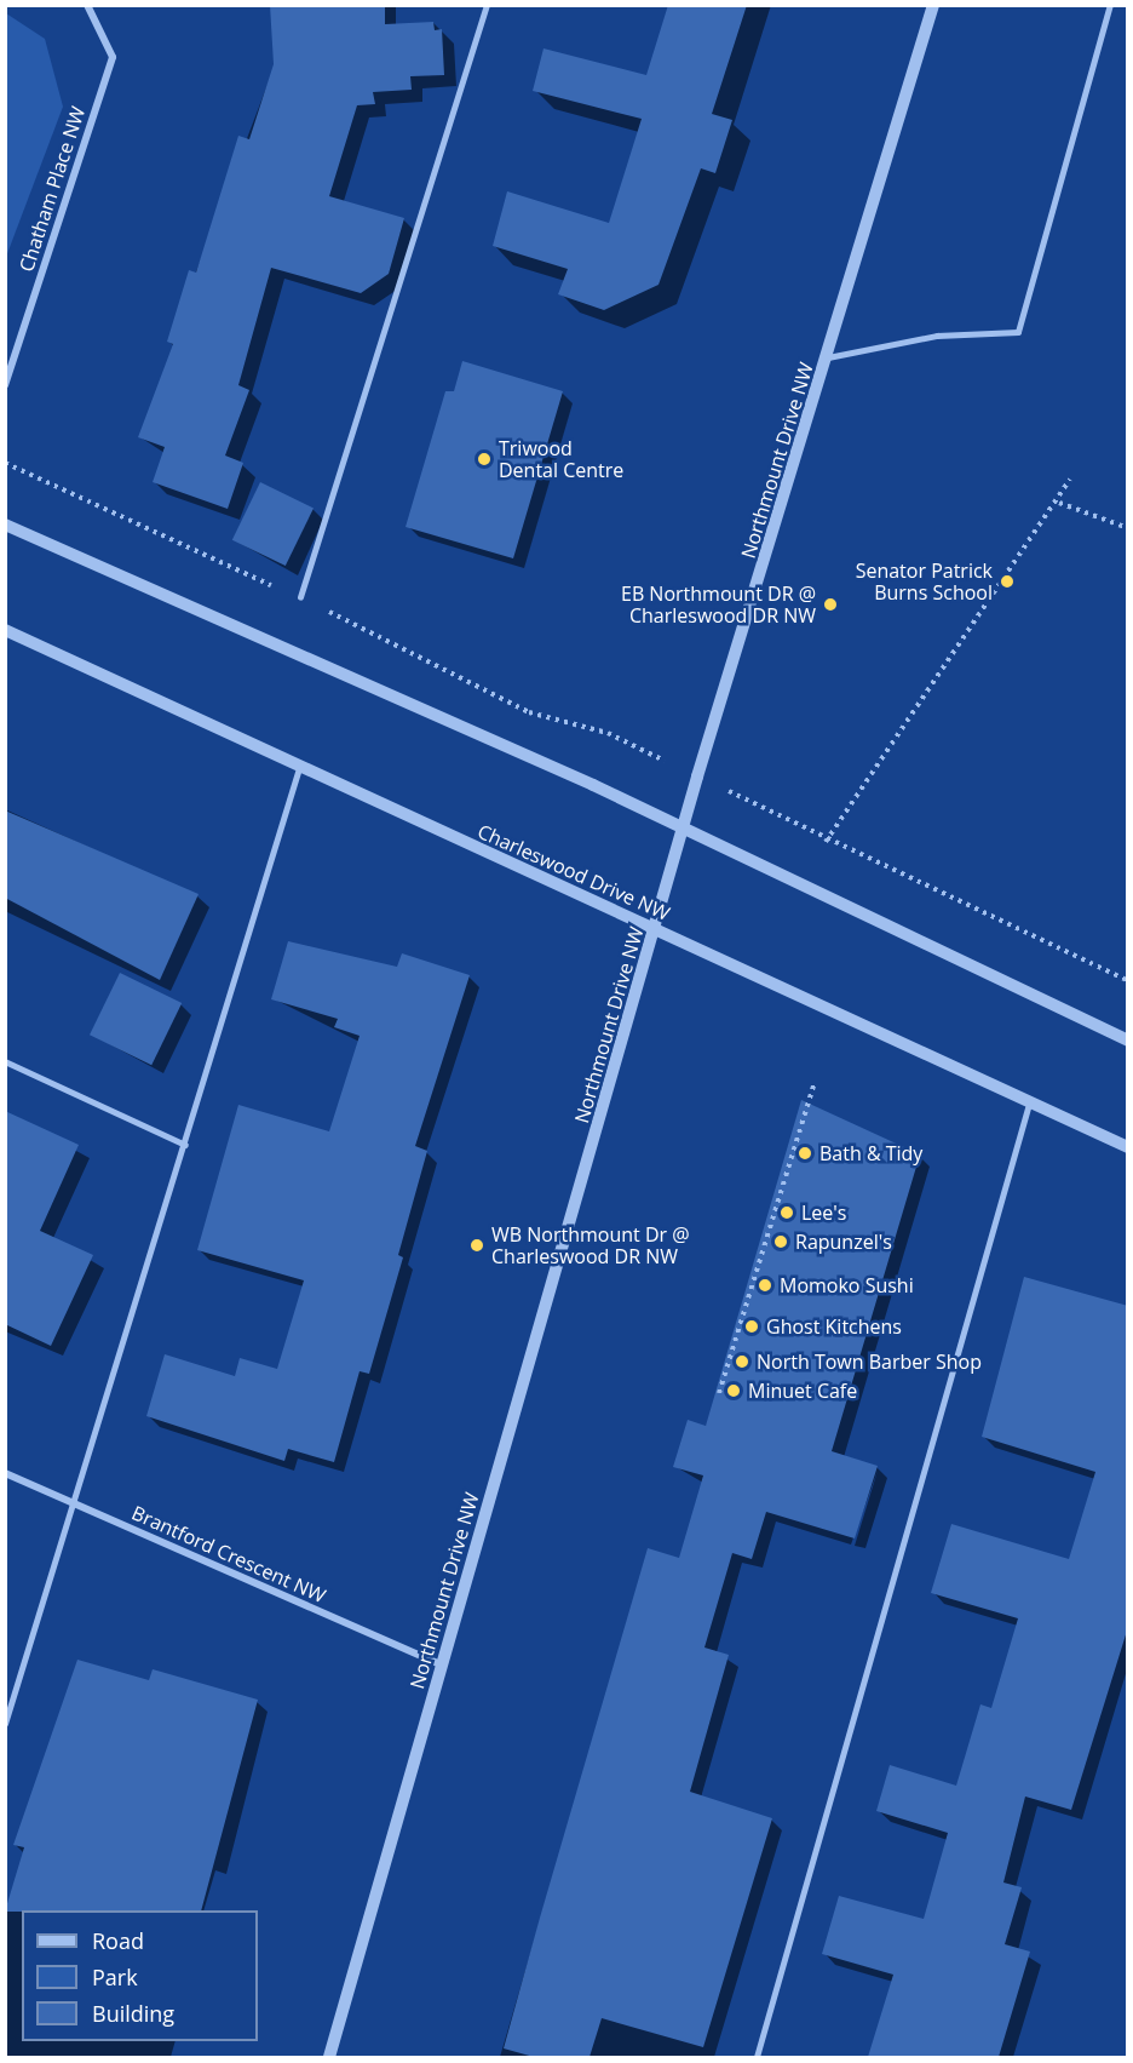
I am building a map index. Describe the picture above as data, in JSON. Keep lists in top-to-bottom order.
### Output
{
  "streets": {
    "street": [
      "Chatham Place NW",
      "Northmount Drive NW",
      "Charleswood Drive NW",
      "Brantford Crescent NW"
    ]
  },
  "crossings": [
    ["Northmount Drive NW", "Charleswood Drive NW"],
    ["Northmount Drive NW", "Brantford Crescent NW"]
  ],
  "places": [
    "Triwood Dental Centre",
    "Senator Patrick Burns School",
    "EB Northmount DR @ Charleswood DR NW",
    "Bath & Tidy",
    "Lee's",
    "Rapunzel's",
    "WB Northmount Dr @ Charleswood DR NW",
    "Momoko Sushi",
    "Ghost Kitchens",
    "North Town Barber Shop",
    "Minuet Cafe"
  ],
  "legend": ["Road", "Park", "Building"]
}
